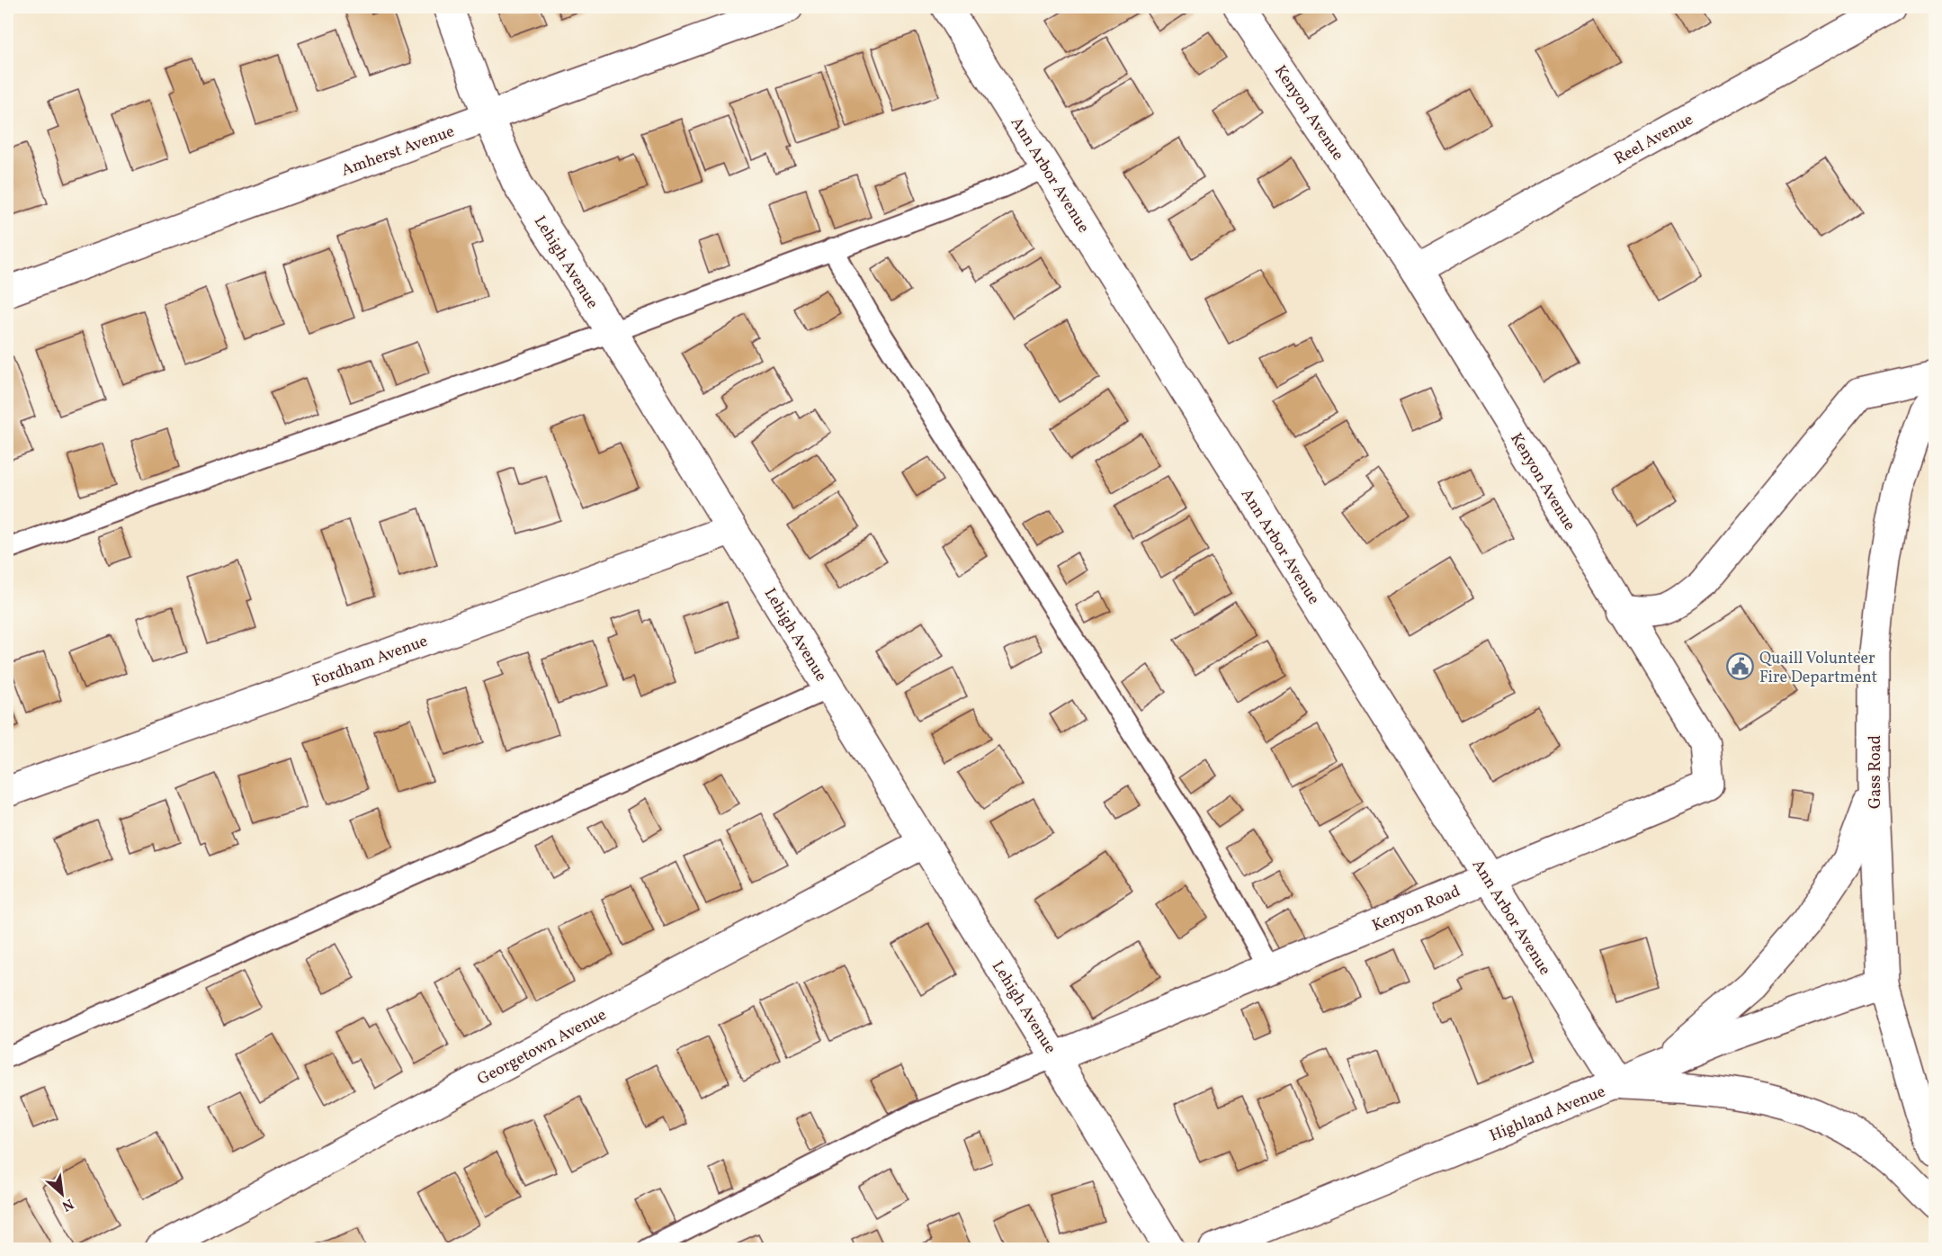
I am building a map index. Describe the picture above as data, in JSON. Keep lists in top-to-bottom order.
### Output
{
  "streets": {
    "street": [
      "Kenyon Avenue",
      "Reel Avenue",
      "Amherst Avenue",
      "Ann Arbor Avenue",
      "Lehigh Avenue",
      "Fordham Avenue",
      "Gass Road",
      "Kenyon Road",
      "Georgetown Avenue",
      "Highland Avenue"
    ]
  },
  "crossings": [
    ["Kenyon Avenue", "Reel Avenue"],
    ["Kenyon Avenue", "Kenyon Road"],
    ["Amherst Avenue", "Lehigh Avenue"],
    ["Ann Arbor Avenue", "Kenyon Road"],
    ["Ann Arbor Avenue", "Highland Avenue"],
    ["Lehigh Avenue", "Fordham Avenue"],
    ["Lehigh Avenue", "Kenyon Road"],
    ["Lehigh Avenue", "Georgetown Avenue"],
    ["Gass Road", "Highland Avenue"]
  ],
  "places": {
    "public building": ["Quaill Volunteer Fire Department"]
  },
  "north": "bottom right"
}
